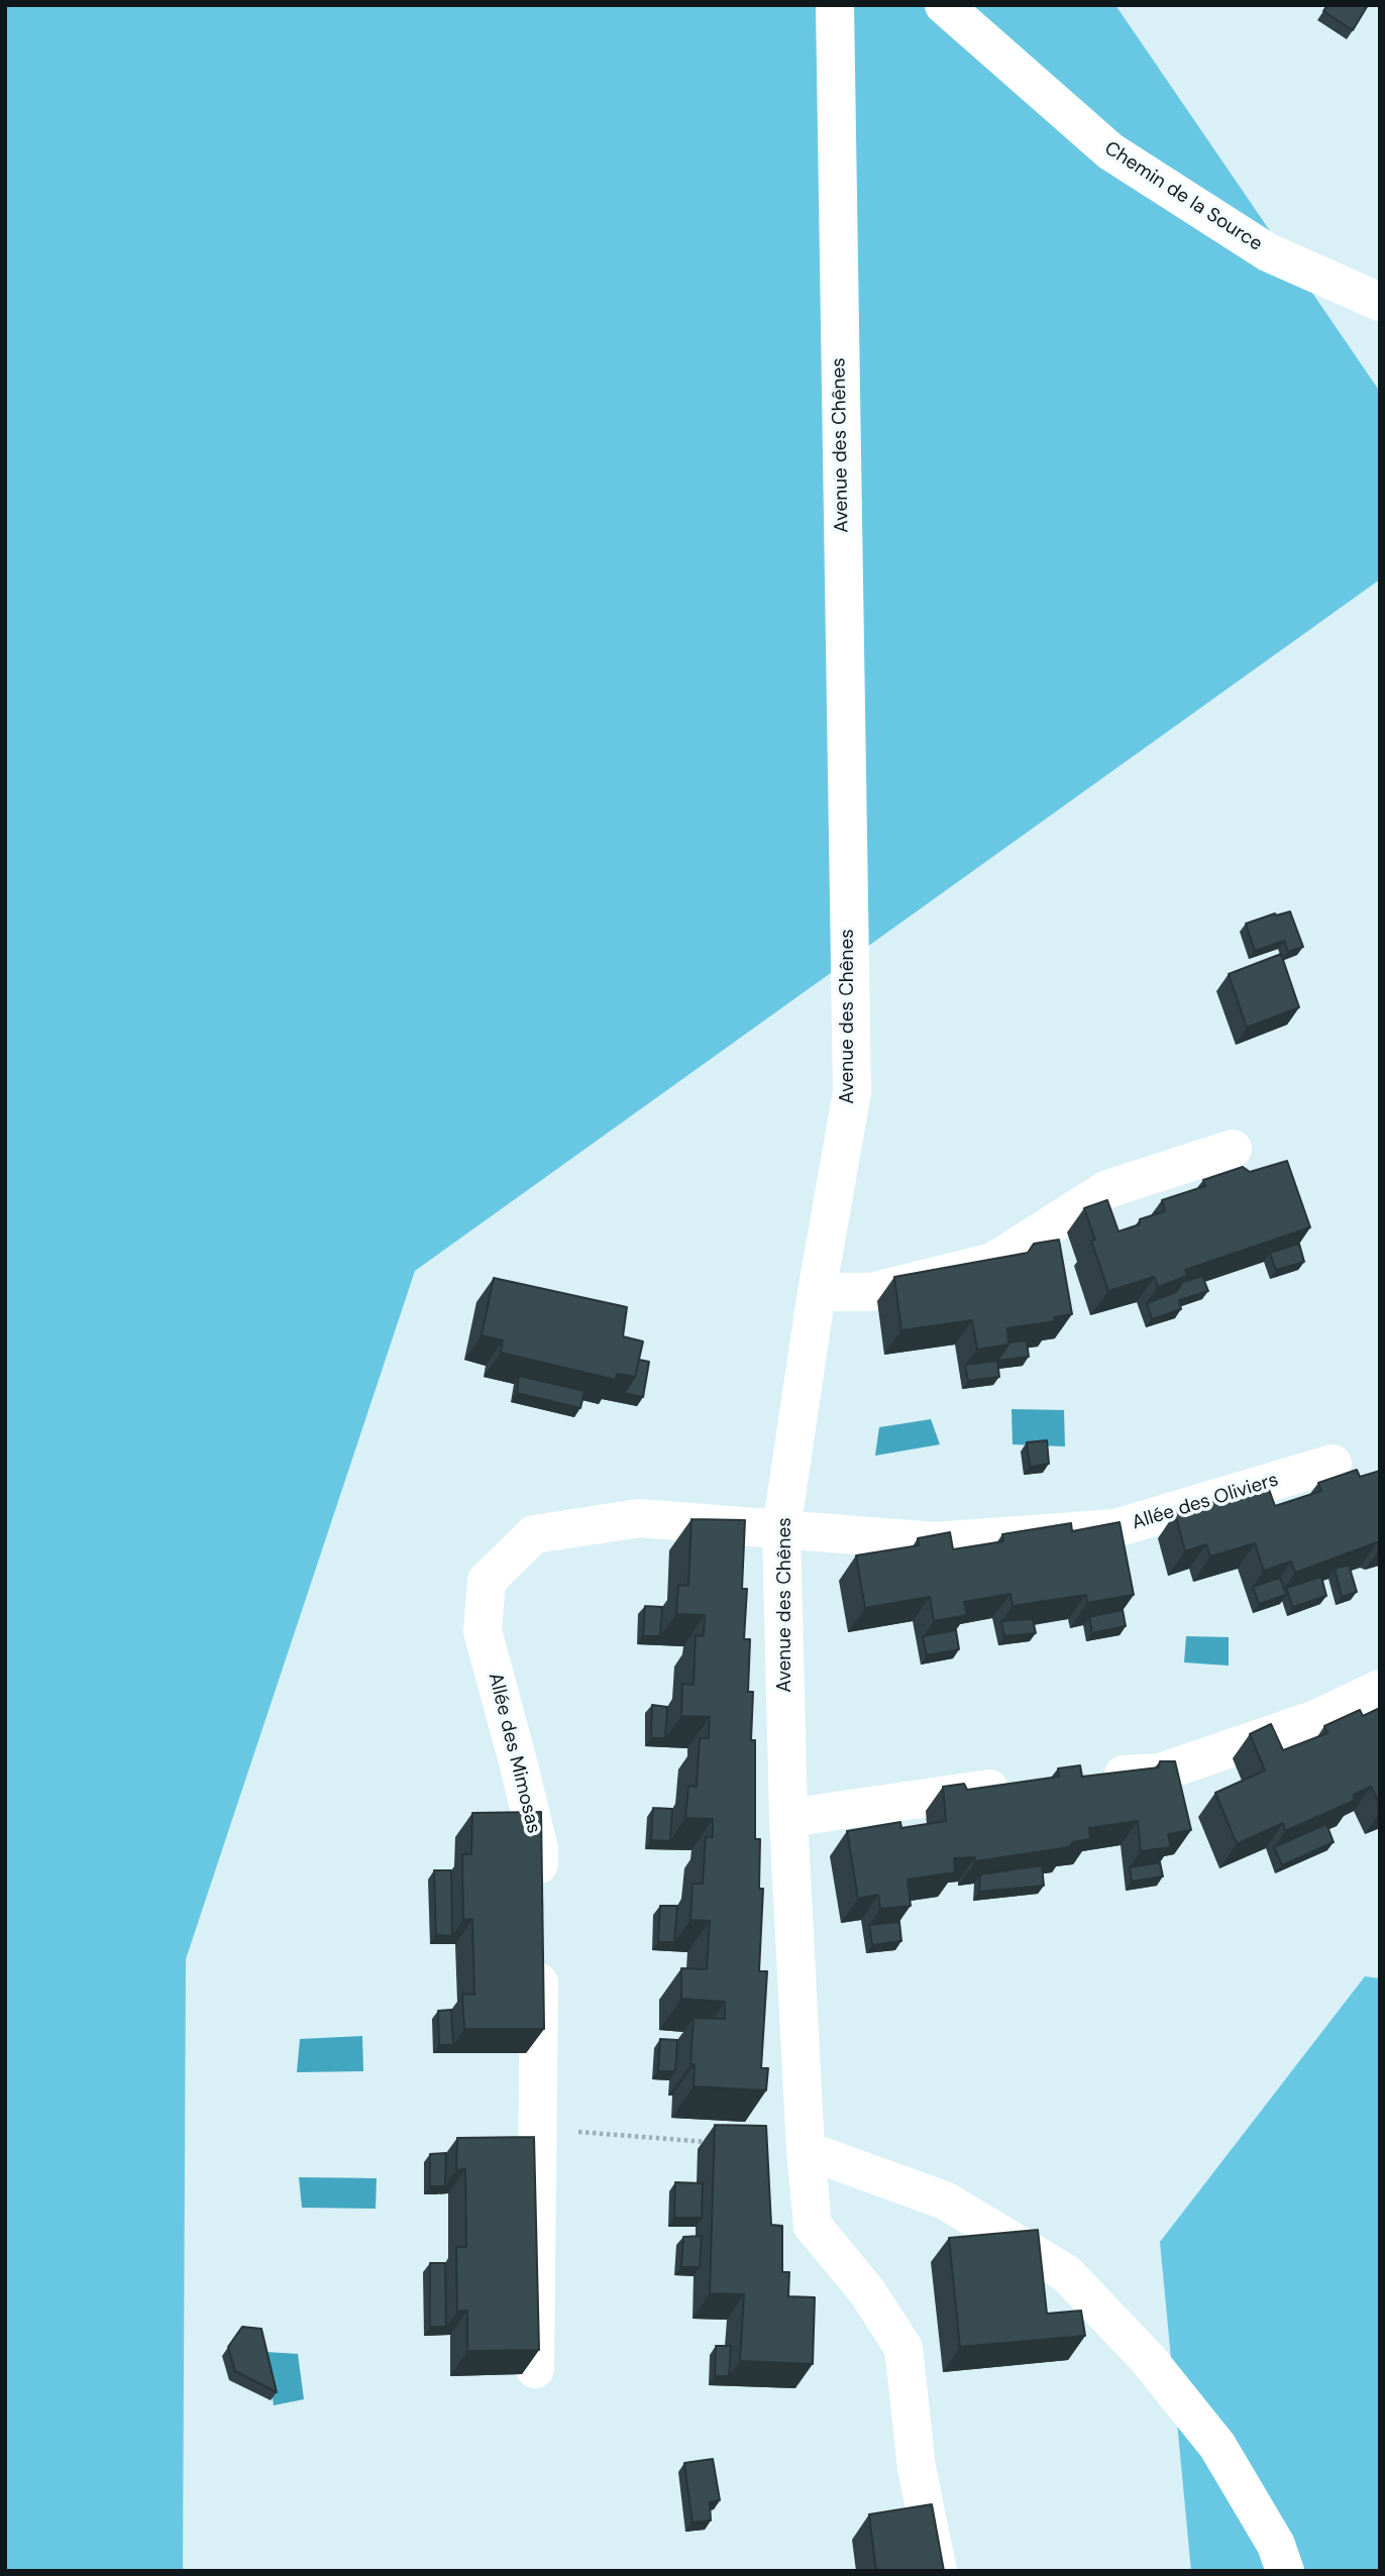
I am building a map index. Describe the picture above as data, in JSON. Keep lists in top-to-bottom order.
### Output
{
  "streets": {
    "street": [
      "Chemin de la Source",
      "Avenue des Chênes",
      "Allée des Oliviers",
      "Allée des Mimosas"
    ]
  },
  "crossings": [
    ["Avenue des Chênes", "Allée des Oliviers"],
    ["Avenue des Chênes", "Allée des Mimosas"],
    ["Allée des Oliviers", "Allée des Mimosas"]
  ]
}
